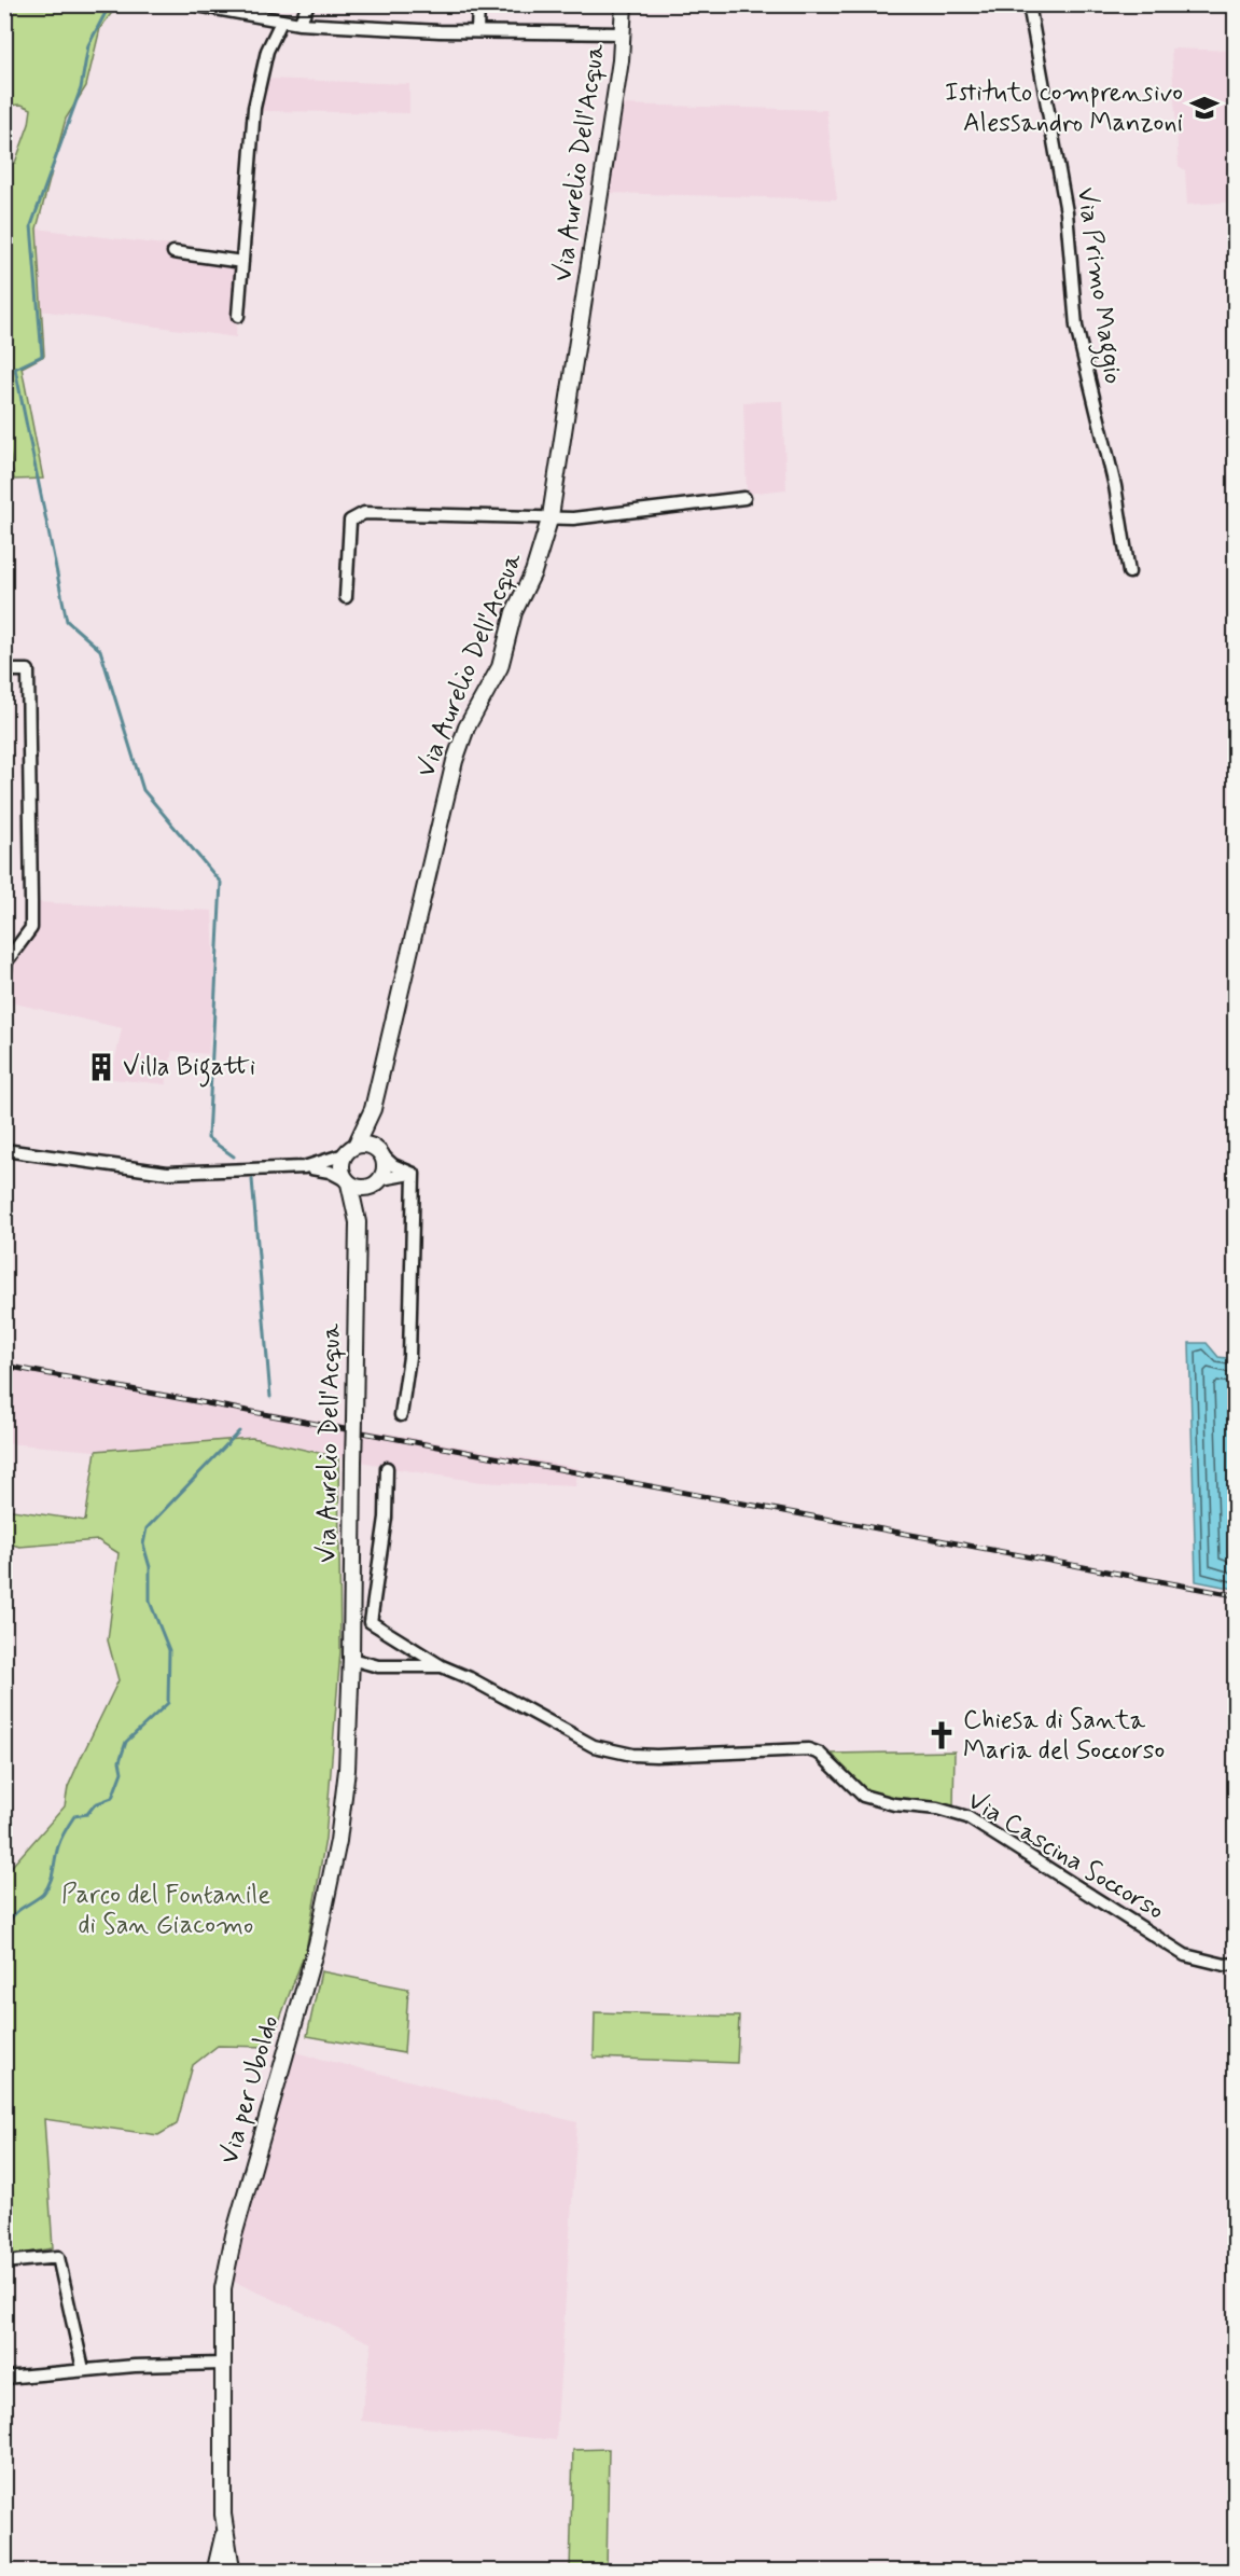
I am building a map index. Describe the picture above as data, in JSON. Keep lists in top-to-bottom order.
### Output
{
  "streets": {
    "street": [
      "Via Aurelio Dell'Acqua",
      "Via Primo Maggio",
      "Via Cascina Soccorso",
      "Via per Uboldo"
    ]
  },
  "crossings": [
    ["Via Aurelio Dell'Acqua", "Via Cascina Soccorso"],
    ["Via Aurelio Dell'Acqua", "Via per Uboldo"],
    ["Via Cascina Soccorso", "Via per Uboldo"]
  ],
  "parks": ["Parco del Fontanile di San Giacomo"],
  "places": {
    "school or university": ["Istituto comprensivo Alessandro Manzoni"],
    "building": ["Villa Bigatti"],
    "church": ["Chiesa di Santa Maria del Soccorso"]
  }
}
